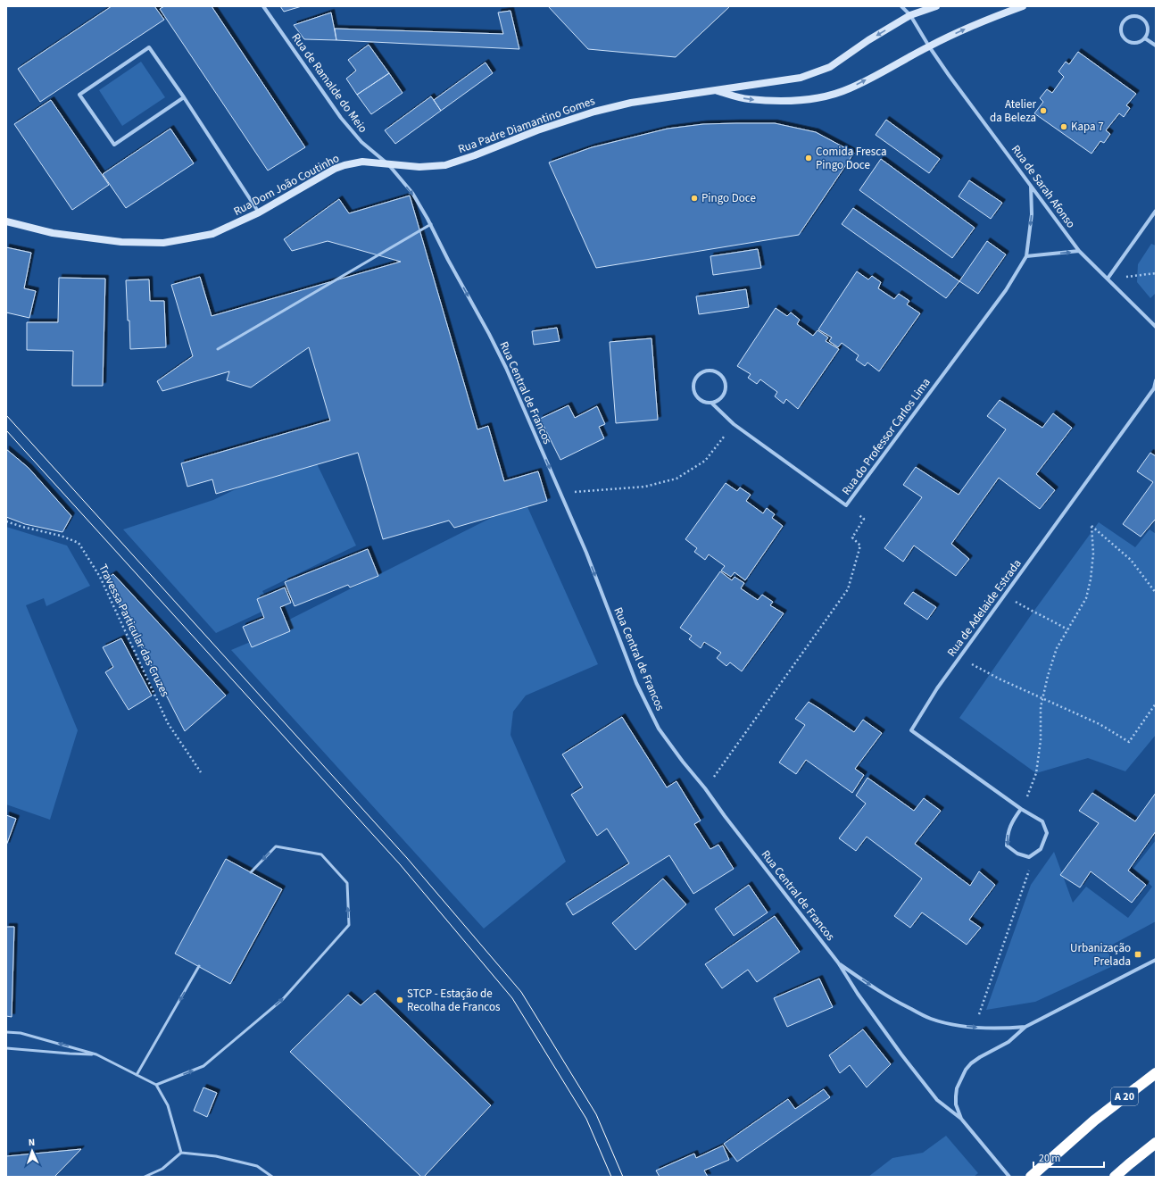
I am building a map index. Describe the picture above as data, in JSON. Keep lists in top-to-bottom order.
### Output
{
  "streets": {
    "highway": ["A 20"],
    "main road": ["Rua Padre Diamantino Gomes", "Rua Dom João Coutinho"],
    "street": [
      "Rua de Ramalde do Meio",
      "Rua de Sarah Afonso",
      "Rua Central de Francos",
      "Rua do Professor Carlos Lima",
      "Rua de Adelaide Estrada"
    ],
    "path": ["Travessa Particular das Cruzes"]
  },
  "crossings": [
    ["Rua de Ramalde do Meio", "Rua Padre Diamantino Gomes"],
    ["Rua de Ramalde do Meio", "Rua Dom João Coutinho"],
    ["Rua de Ramalde do Meio", "Rua Central de Francos"],
    ["Rua Padre Diamantino Gomes", "Rua Dom João Coutinho"],
    ["Rua Padre Diamantino Gomes", "Rua de Sarah Afonso"],
    ["Rua Padre Diamantino Gomes", "Rua Central de Francos"],
    ["Rua Dom João Coutinho", "Rua Central de Francos"],
    ["Rua de Sarah Afonso", "Rua do Professor Carlos Lima"]
  ],
  "one_way": ["Rua Central de Francos"],
  "places": {
    "other": [
      "Atelier da Beleza",
      "Kapa 7",
      "Comida Fresca Pingo Doce",
      "Pingo Doce",
      "STCP - Estação de Recolha de Francos"
    ],
    "transit": ["Urbanização Prelada"]
  },
  "scale_bar": "20 m",
  "north": "top"
}
